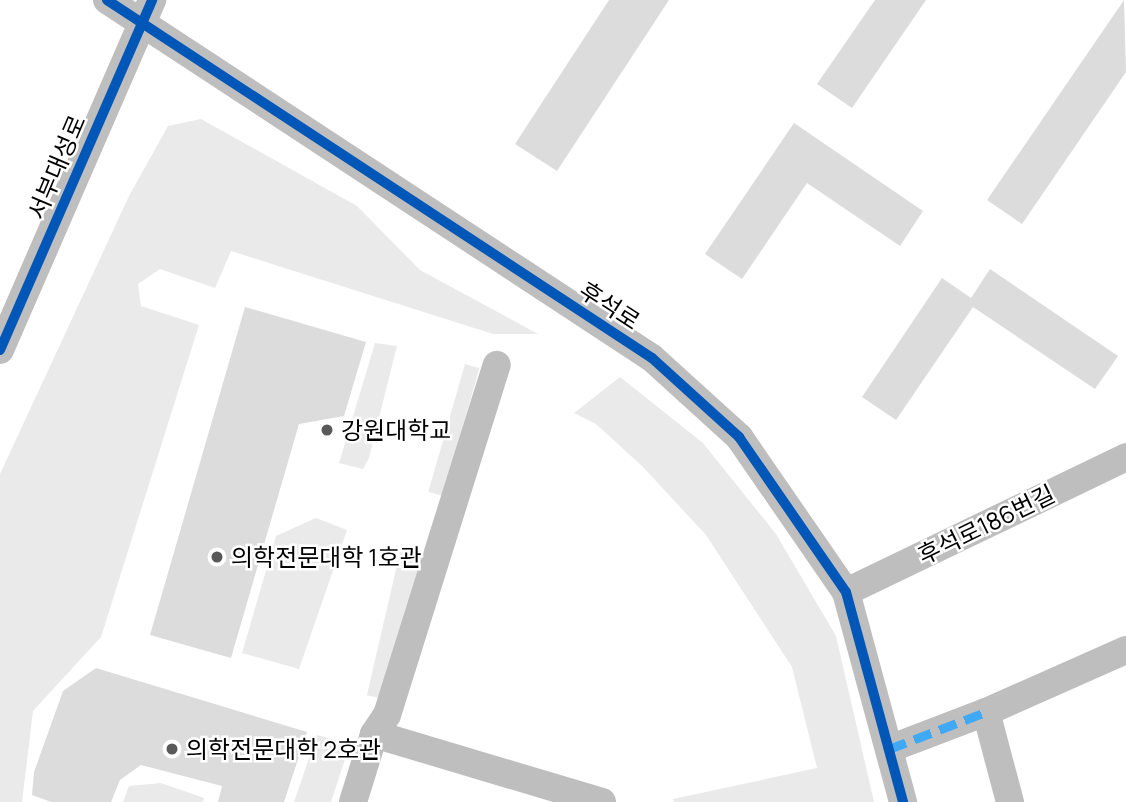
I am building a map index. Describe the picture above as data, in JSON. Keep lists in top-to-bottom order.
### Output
{
  "streets": {
    "street": ["서부대성로", "후석로", "후석로186번길"]
  },
  "crossings": [
    ["서부대성로", "후석로"],
    ["후석로", "후석로186번길"]
  ],
  "places": ["강원대학교", "의학전문대학 1호관", "의학전문대학 2호관"]
}
